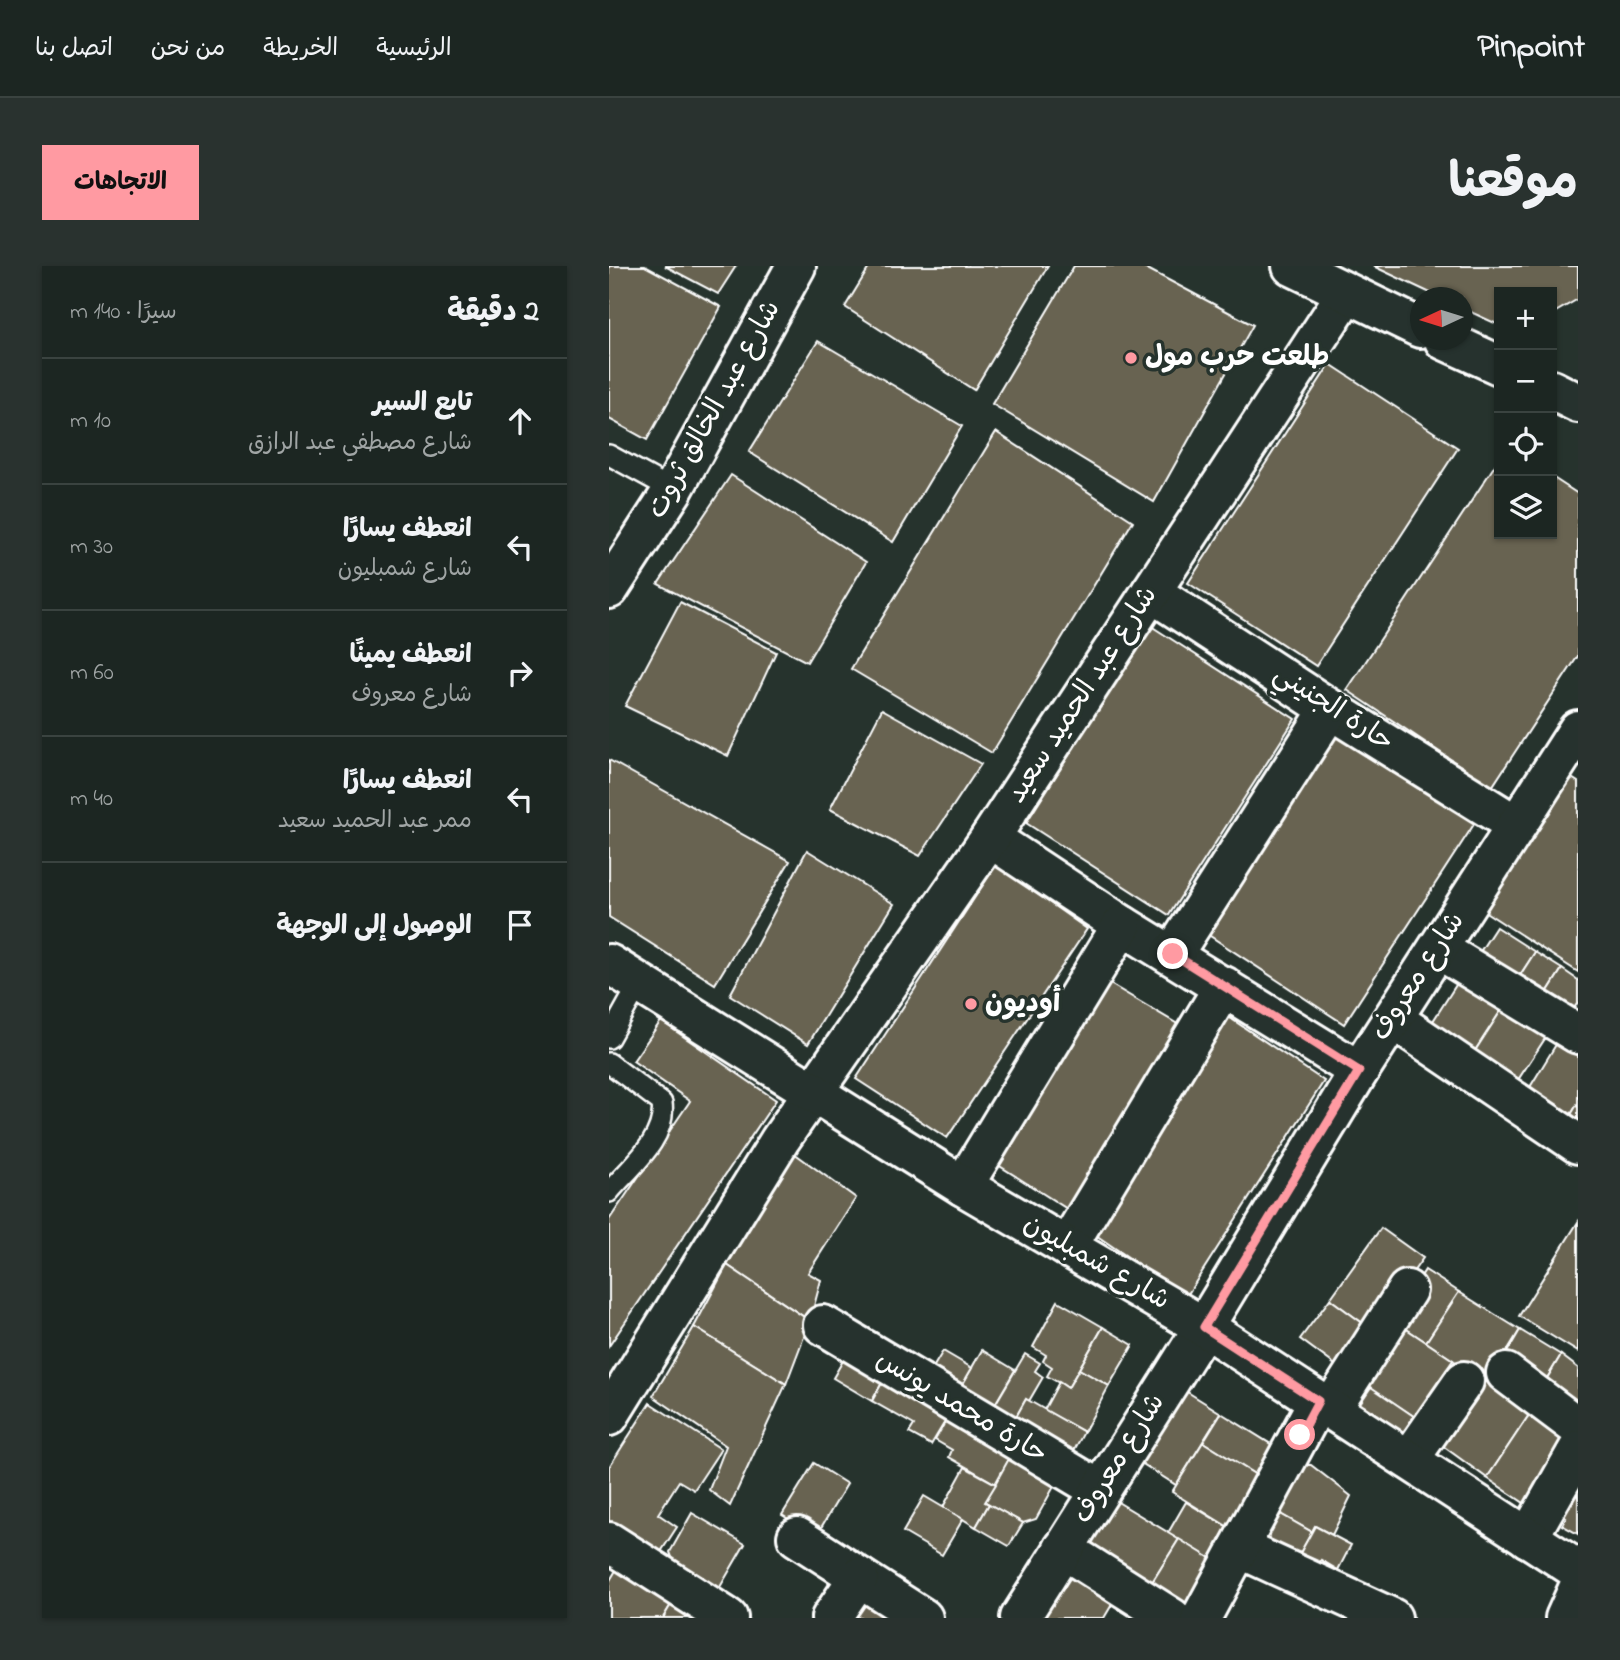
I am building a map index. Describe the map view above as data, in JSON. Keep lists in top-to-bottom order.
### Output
{
  "streets": {
    "street": [
      "شارع عبد الخالق ثروت",
      "شارع عبد الحميد سعيد",
      "حارة الجنيني",
      "شارع معروف",
      "شارع شمبليون",
      "حارة محمد يونس"
    ]
  },
  "crossings": [
    ["شارع عبد الحميد سعيد", "حارة الجنيني"],
    ["شارع عبد الحميد سعيد", "شارع شمبليون"],
    ["حارة الجنيني", "شارع معروف"],
    ["شارع معروف", "شارع شمبليون"],
    ["شارع معروف", "حارة محمد يونس"]
  ],
  "places": ["طلعت حرب مول", "أوديون"],
  "north": "left",
  "page": {
    "header": "Pinpoint",
    "nav": [
      "الرئيسية",
      "الخريطة",
      "من نحن",
      "اتصل بنا"
    ],
    "title": "موقعنا",
    "buttons": "الاتجاهات",
    "heading": ["2 دقيقة", "سيرًا · 140 m"],
    "map_buttons": ["+", "−"],
    "list": [
      ["تابع السير", "شارع مصطفي عبد الرازق", "10 m"],
      ["انعطف يسارًا", "شارع شمبليون", "30 m"],
      ["انعطف يمينًا", "شارع معروف", "60 m"],
      ["انعطف يسارًا", "ممر عبد الحميد سعيد", "40 m"],
      "الوصول إلى الوجهة"
    ]
  }
}
